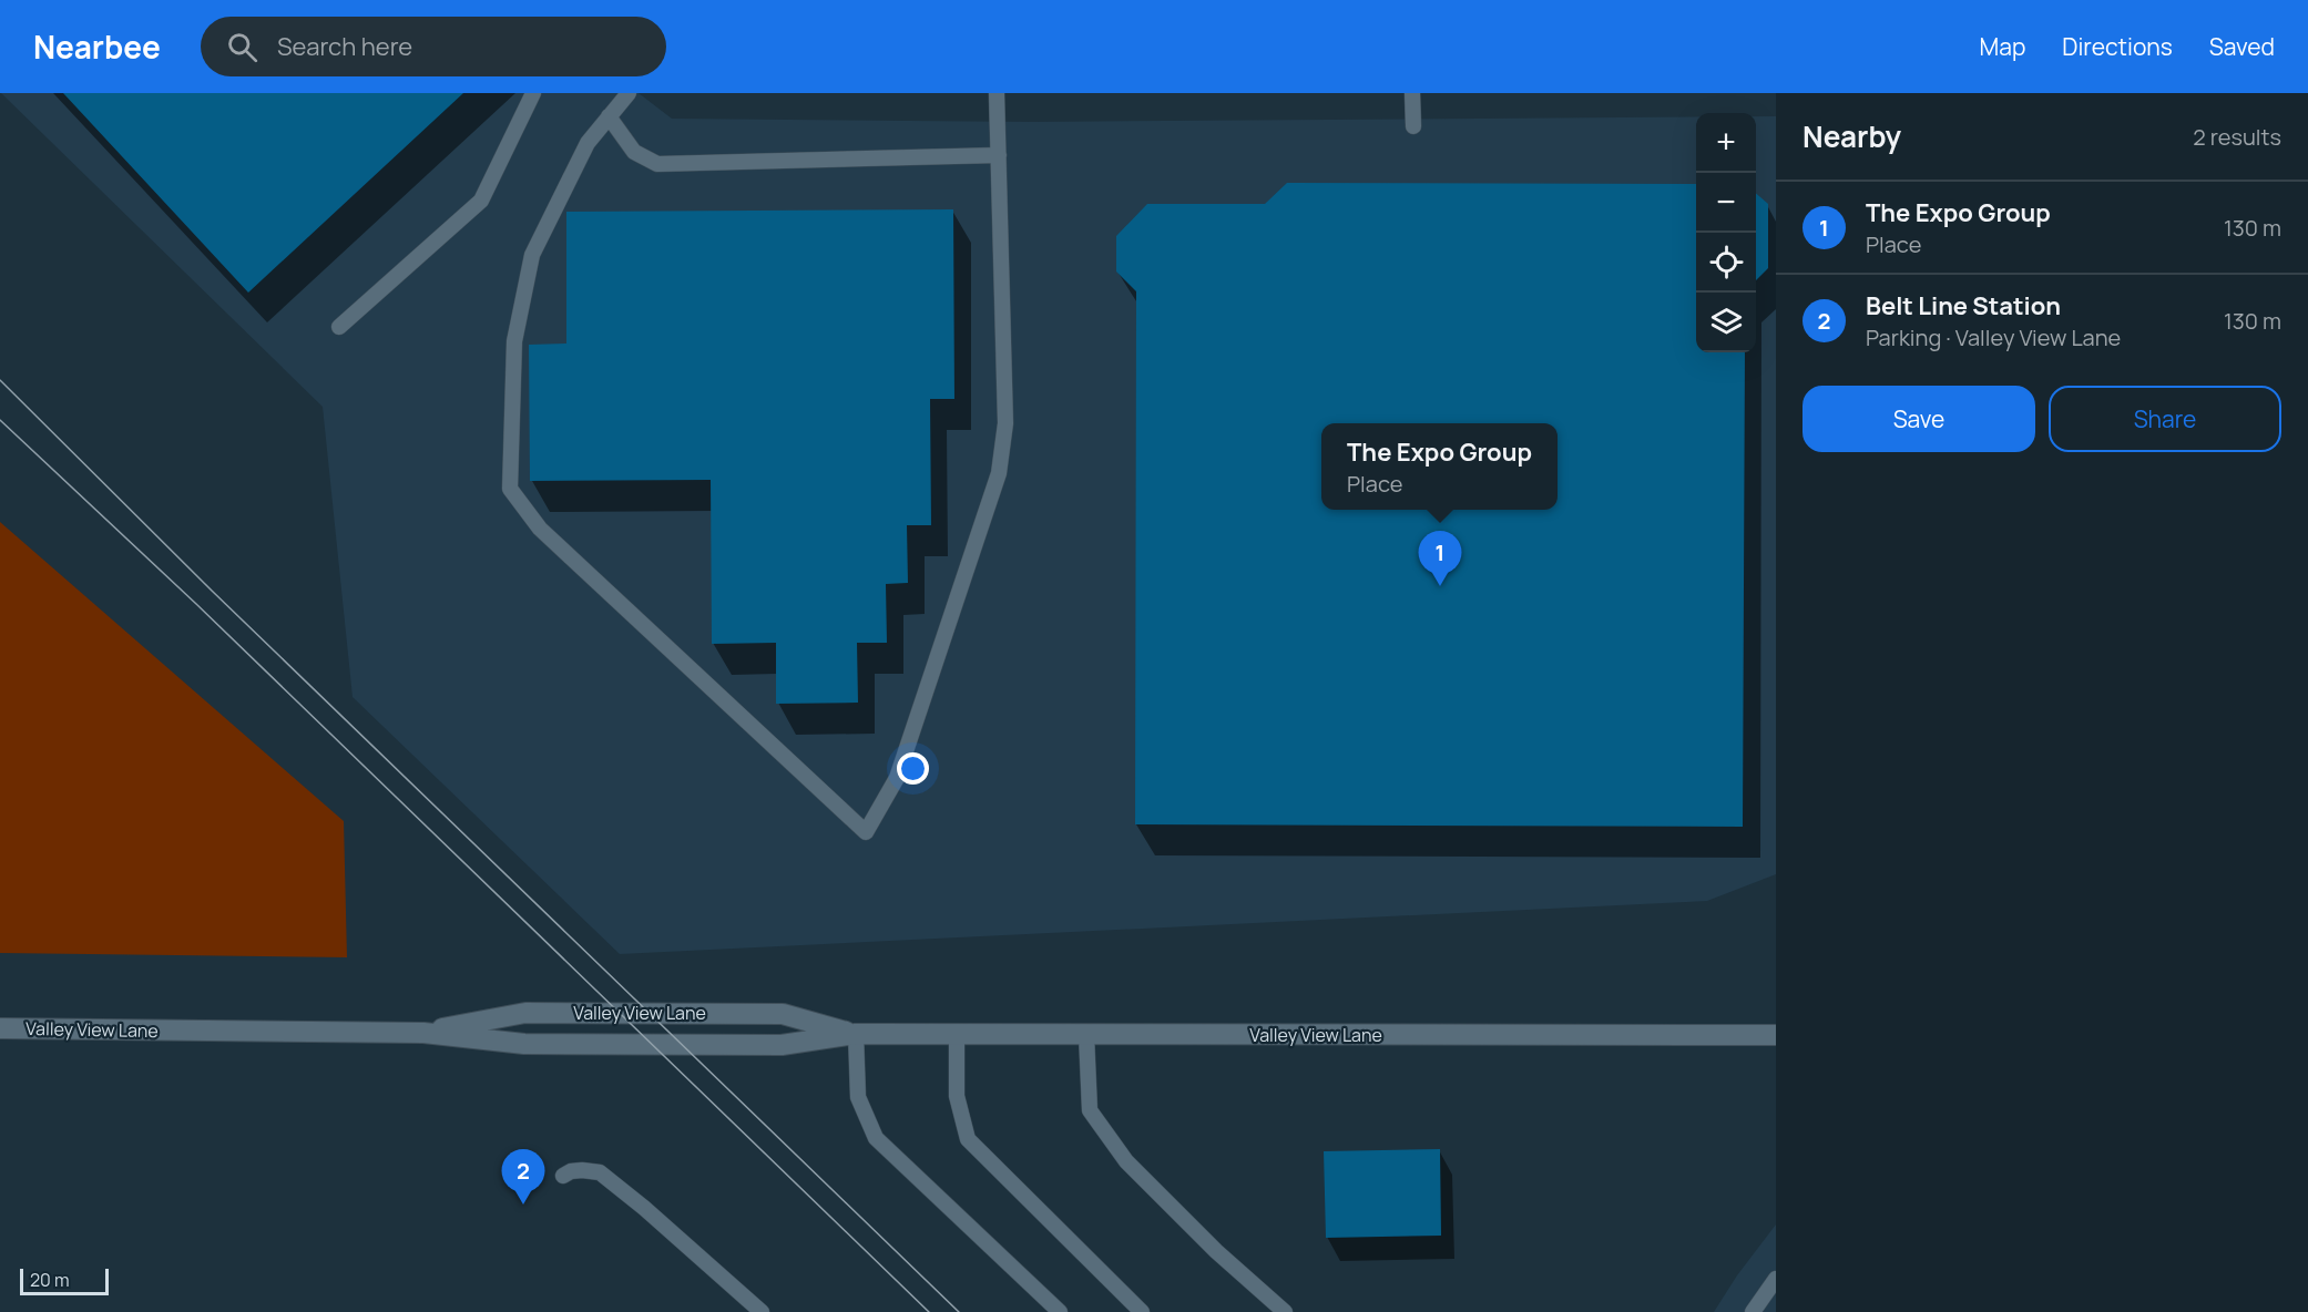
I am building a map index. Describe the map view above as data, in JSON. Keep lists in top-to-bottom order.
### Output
{
  "streets": {
    "main road": ["Valley View Lane"]
  },
  "scale_bar": "20 m",
  "page": {
    "header": "Nearbee",
    "search": "Search here",
    "nav": ["Map", "Directions", "Saved"],
    "heading": ["Nearby", "2 results"],
    "map_buttons": ["+", "−"],
    "list": [
      {
        "mark": "1",
        "name": "The Expo Group",
        "note": "Place",
        "value": "130 m"
      },
      {
        "mark": "2",
        "name": "Belt Line Station",
        "note": "Parking · Valley View Lane",
        "value": "130 m"
      }
    ],
    "buttons": ["Save", "Share"],
    "popup": ["The Expo Group", "Place"],
    "pins": ["1", "2"],
    "scale": "20 m"
  }
}
